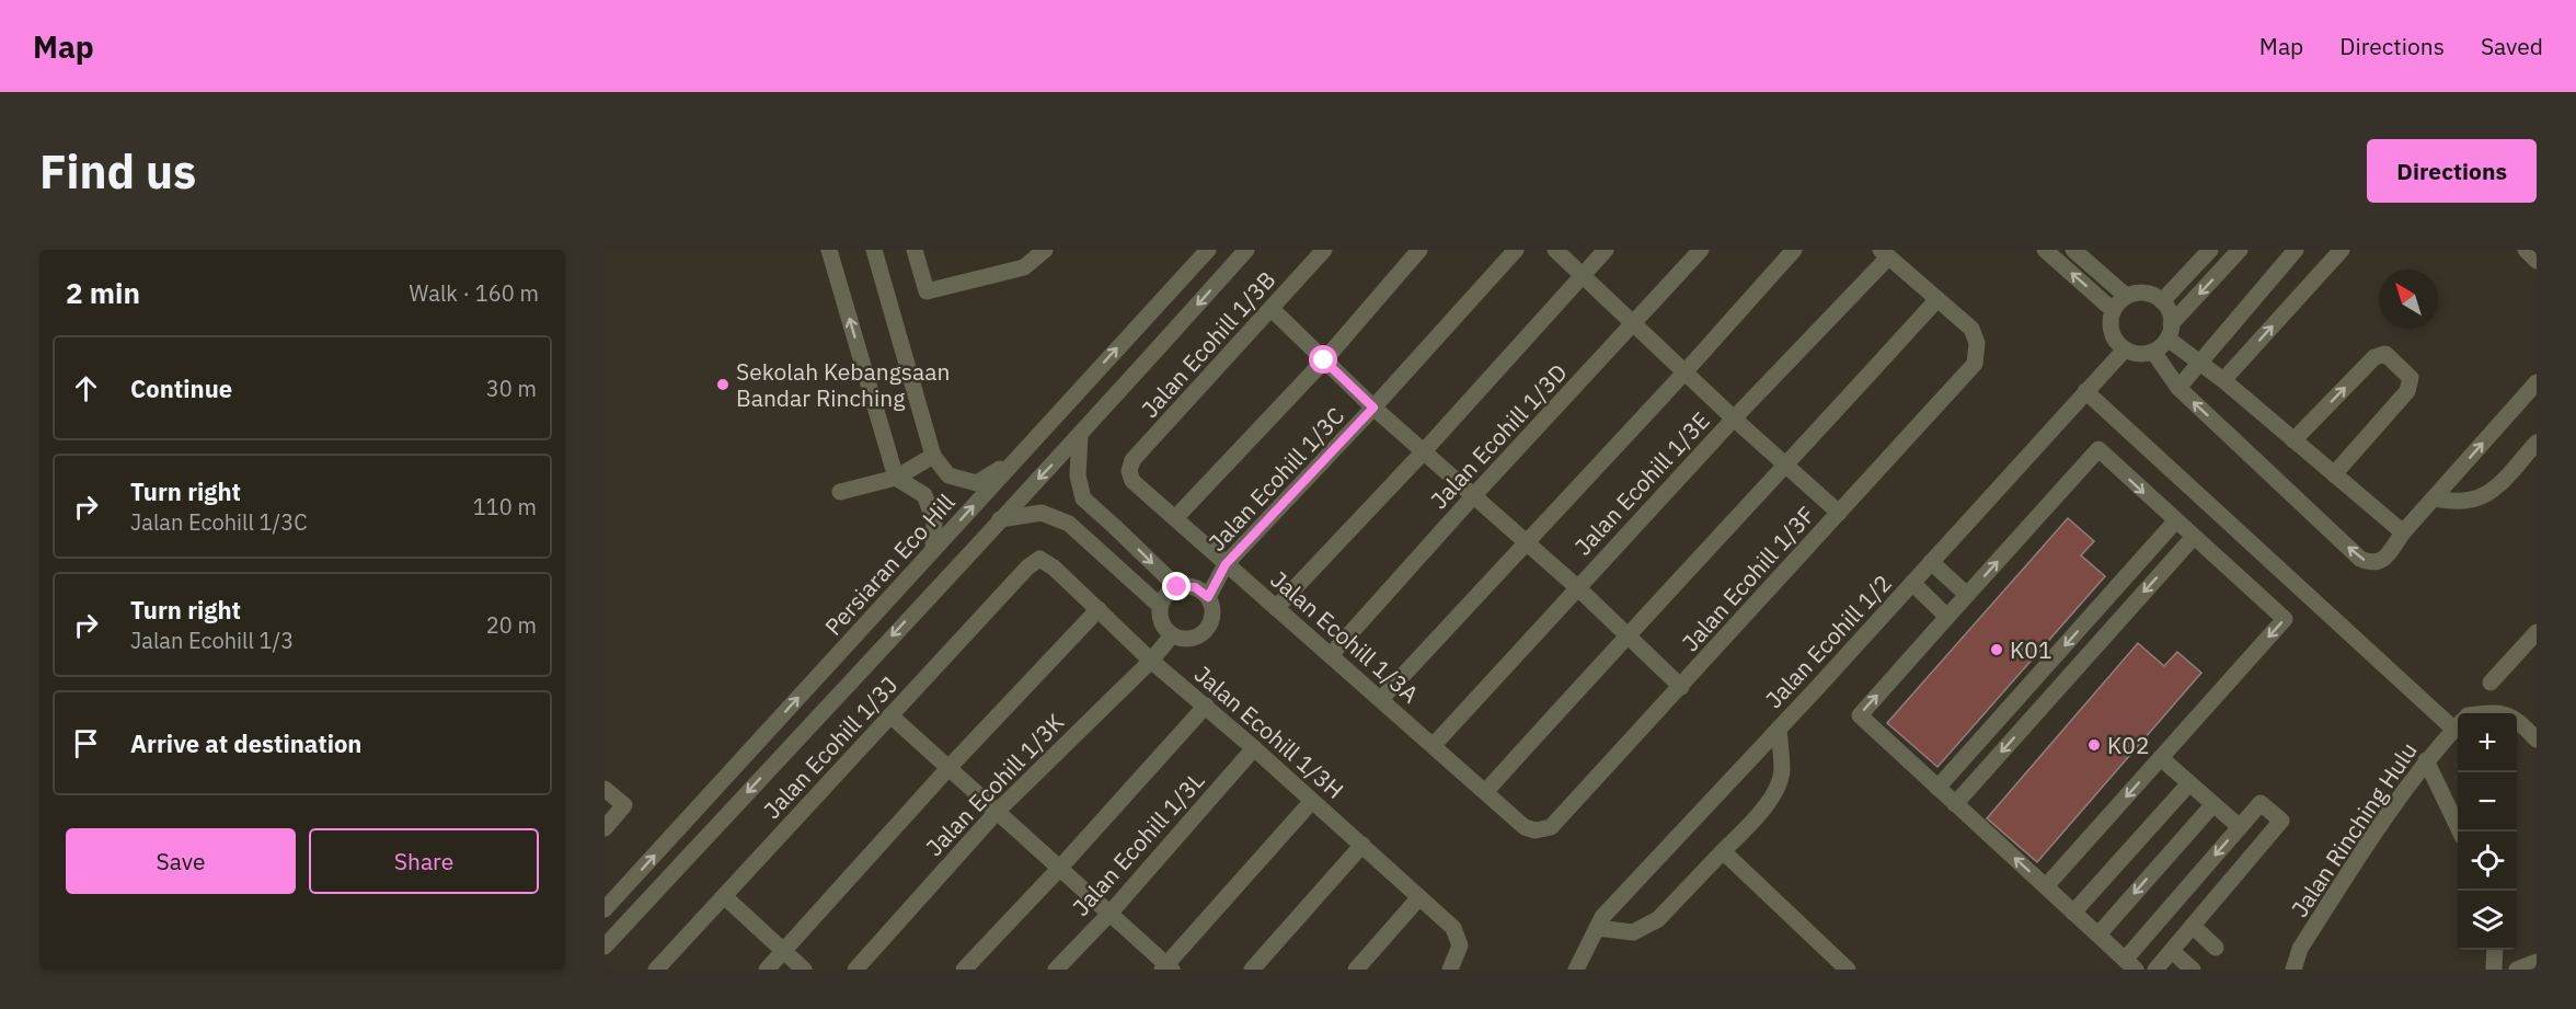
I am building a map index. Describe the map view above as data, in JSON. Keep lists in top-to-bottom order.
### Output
{
  "streets": {
    "street": [
      "Jalan Ecohill 1/3B",
      "Jalan Ecohill 1/3D",
      "Jalan Ecohill 1/3C",
      "Jalan Ecohill 1/3E",
      "Persiaran Eco Hill",
      "Jalan Ecohill 1/3F",
      "Jalan Ecohill 1/3A",
      "Jalan Ecohill 1/2",
      "Jalan Ecohill 1/3H",
      "Jalan Ecohill 1/3J",
      "Jalan Ecohill 1/3K",
      "Jalan Rinching Hulu",
      "Jalan Ecohill 1/3L"
    ]
  },
  "crossings": [
    ["Jalan Ecohill 1/3B", "Jalan Ecohill 1/3A"],
    ["Jalan Ecohill 1/3D", "Jalan Ecohill 1/3A"],
    ["Jalan Ecohill 1/3C", "Jalan Ecohill 1/3A"],
    ["Jalan Ecohill 1/3C", "Jalan Ecohill 1/3K"],
    ["Jalan Ecohill 1/3E", "Jalan Ecohill 1/3A"],
    ["Jalan Ecohill 1/3F", "Jalan Ecohill 1/3A"],
    ["Jalan Ecohill 1/3H", "Jalan Ecohill 1/3J"],
    ["Jalan Ecohill 1/3H", "Jalan Ecohill 1/3K"],
    ["Jalan Ecohill 1/3H", "Jalan Ecohill 1/3L"]
  ],
  "places": ["Sekolah Kebangsaan Bandar Rinching", "K01", "K02"],
  "north": "top left",
  "page": {
    "header": "Map",
    "nav": ["Map", "Directions", "Saved"],
    "buttons": [
      "Directions",
      ["Save", "Share"]
    ],
    "title": "Find us",
    "heading": ["2 min", "Walk · 160 m"],
    "list": [
      ["Continue", "30 m"],
      ["Turn right", "Jalan Ecohill 1/3C", "110 m"],
      ["Turn right", "Jalan Ecohill 1/3", "20 m"],
      "Arrive at destination"
    ],
    "map_buttons": ["+", "−"]
  }
}
